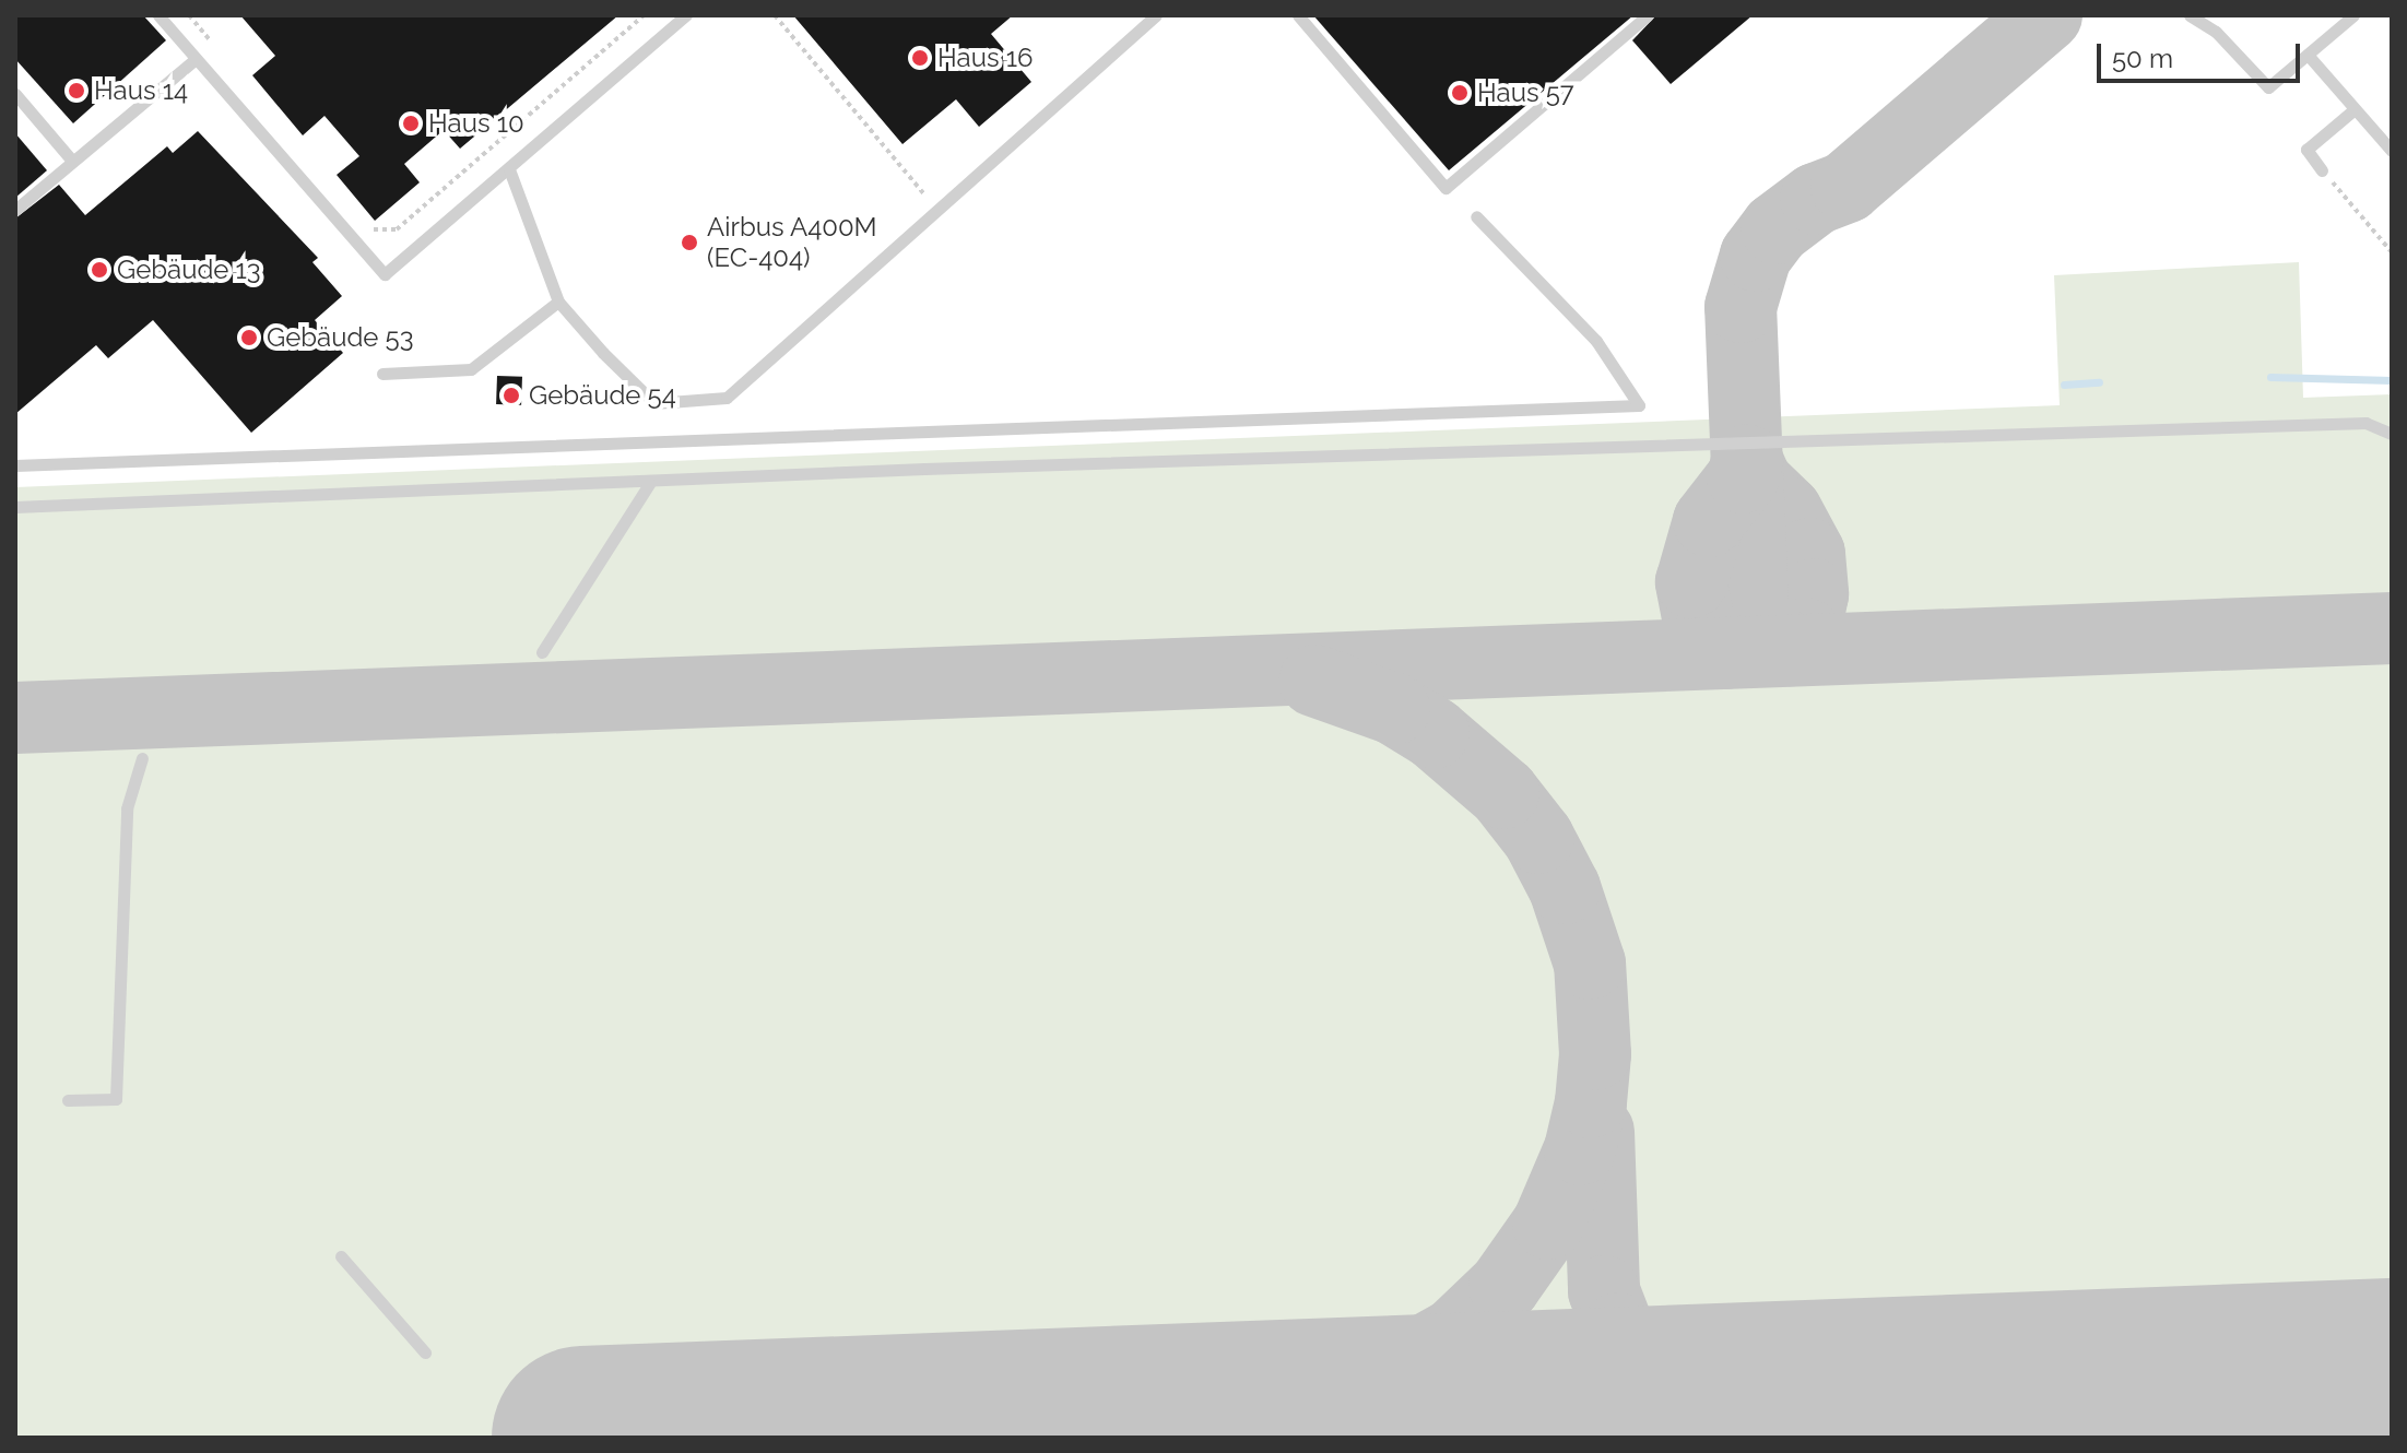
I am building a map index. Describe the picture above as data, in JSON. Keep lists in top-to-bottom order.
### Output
{
  "places": [
    "Haus 16",
    "Haus 14",
    "Haus 57",
    "Haus 10",
    "Airbus A400M (EC-404)",
    "Gebäude 13",
    "Gebäude 53",
    "Gebäude 54"
  ],
  "scale_bar": "50 m"
}
